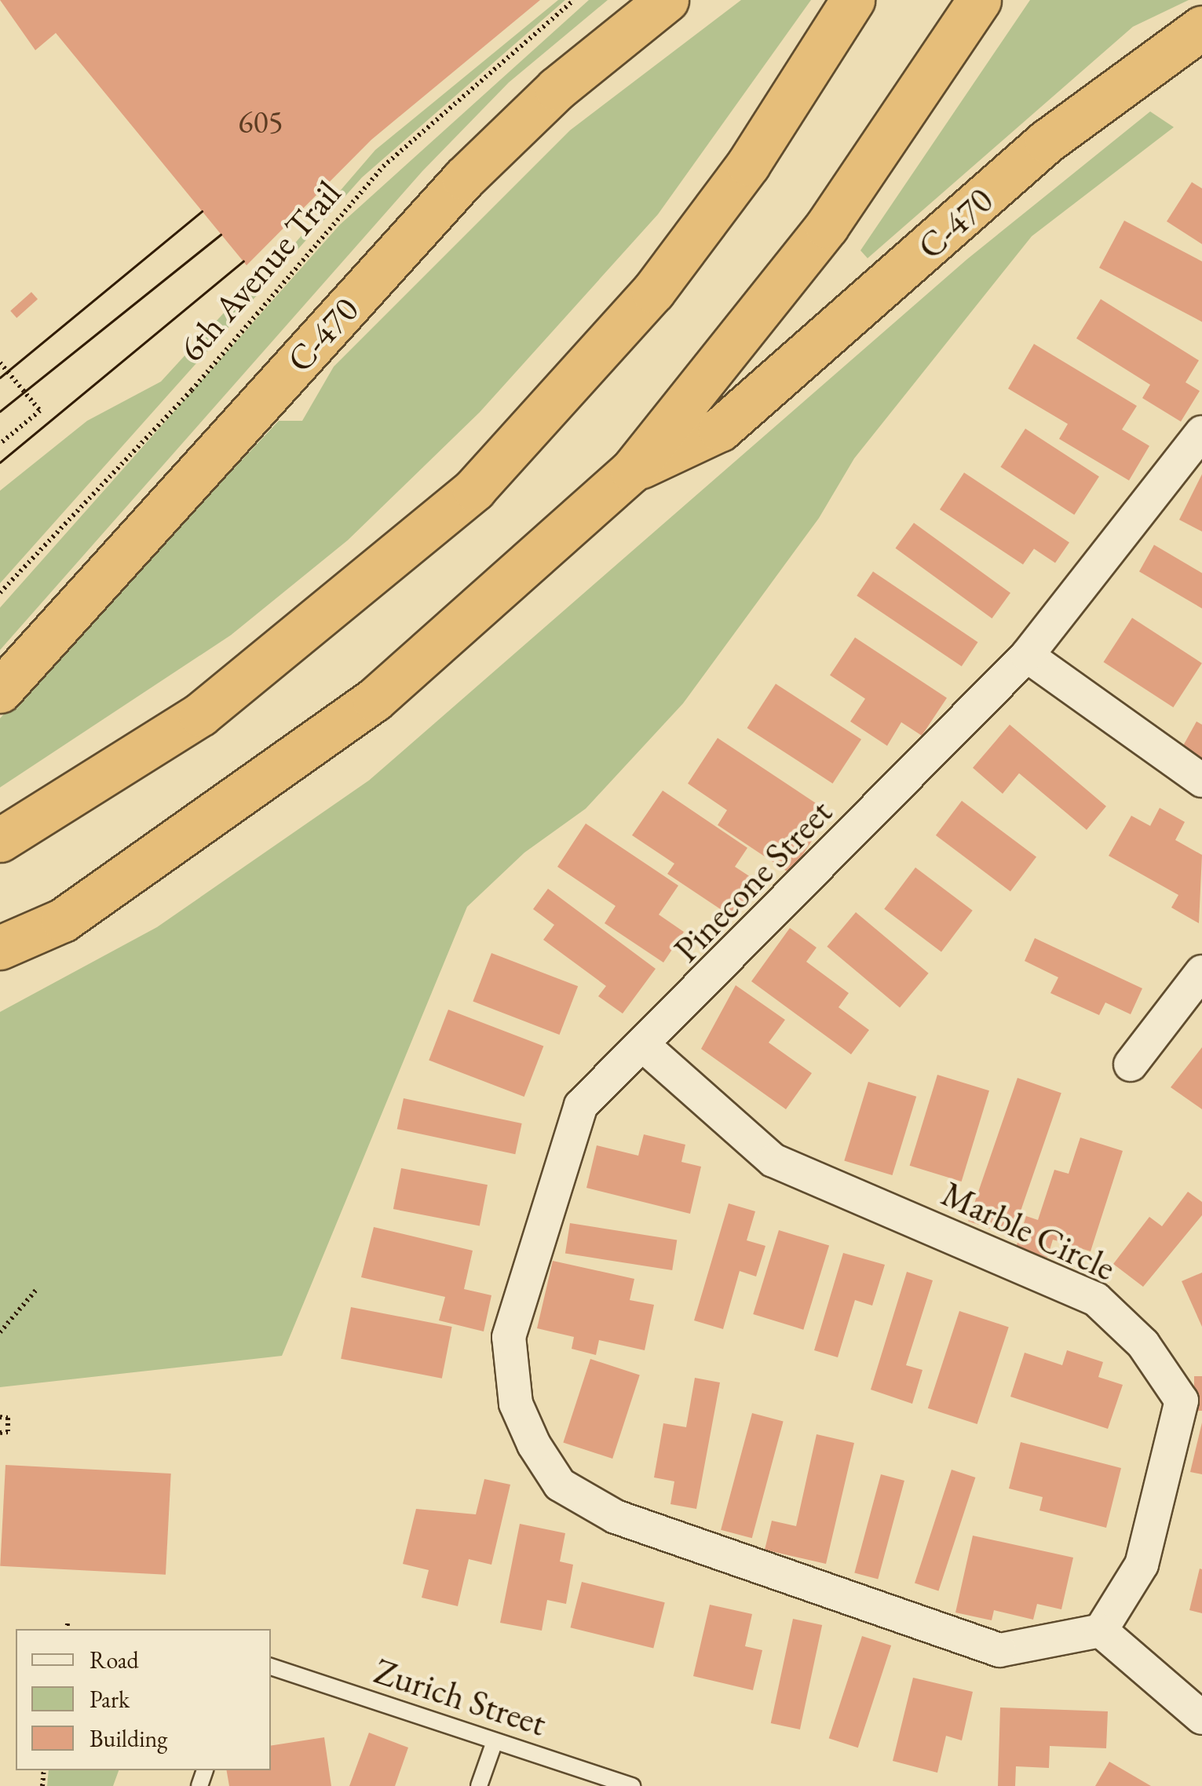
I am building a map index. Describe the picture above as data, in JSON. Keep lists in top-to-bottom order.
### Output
{
  "streets": {
    "highway": ["C-470"],
    "street": ["Pinecone Street", "Marble Circle"],
    "lane": ["Zurich Street"],
    "path": ["6th Avenue Trail"]
  },
  "crossings": [
    ["Pinecone Street", "Marble Circle"]
  ],
  "house_numbers": ["605"],
  "legend": ["Road", "Park", "Building"]
}
